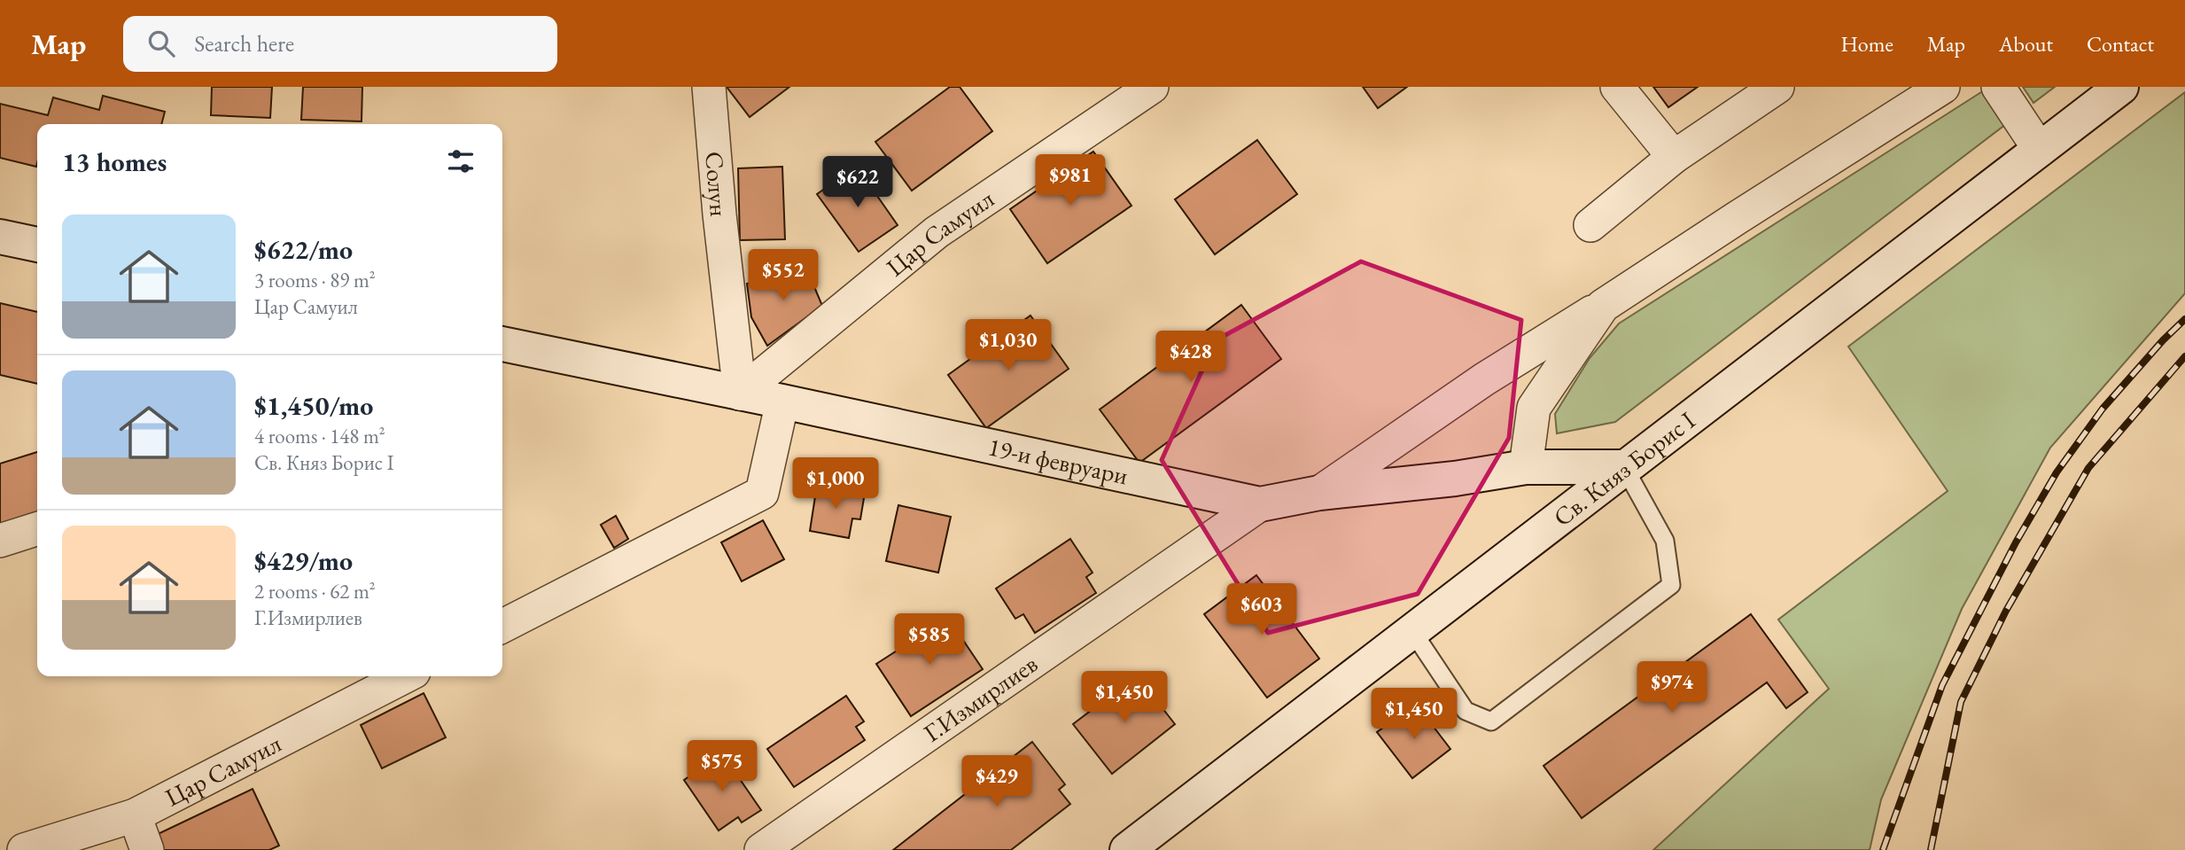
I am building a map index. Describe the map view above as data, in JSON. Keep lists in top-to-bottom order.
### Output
{
  "streets": {
    "street": [
      "Солун",
      "Цар Самуил",
      "19-и февруари",
      "Св. Княз Борис I",
      "Г.Измирлиев"
    ]
  },
  "crossings": [
    ["Солун", "Цар Самуил"],
    ["Солун", "19-и февруари"],
    ["Цар Самуил", "19-и февруари"],
    ["19-и февруари", "Св. Княз Борис I"],
    ["19-и февруари", "Г.Измирлиев"]
  ],
  "page": {
    "header": "Map",
    "search": "Search here",
    "nav": [
      "Home",
      "Map",
      "About",
      "Contact"
    ],
    "heading": "13 homes",
    "price": [
      "$981",
      "$622",
      "$552",
      "$1,030",
      "$428",
      "$1,000",
      "$603",
      "$585",
      "$974",
      "$1,450",
      "$1,450",
      "$575",
      "$429"
    ],
    "list": [
      {
        "name": "$622/mo",
        "note": "3 rooms · 89 m² · Цар Самуил"
      },
      {
        "name": "$1,450/mo",
        "note": "4 rooms · 148 m² · Св. Княз Борис I"
      },
      {
        "name": "$429/mo",
        "note": "2 rooms · 62 m² · Г.Измирлиев"
      }
    ]
  }
}
